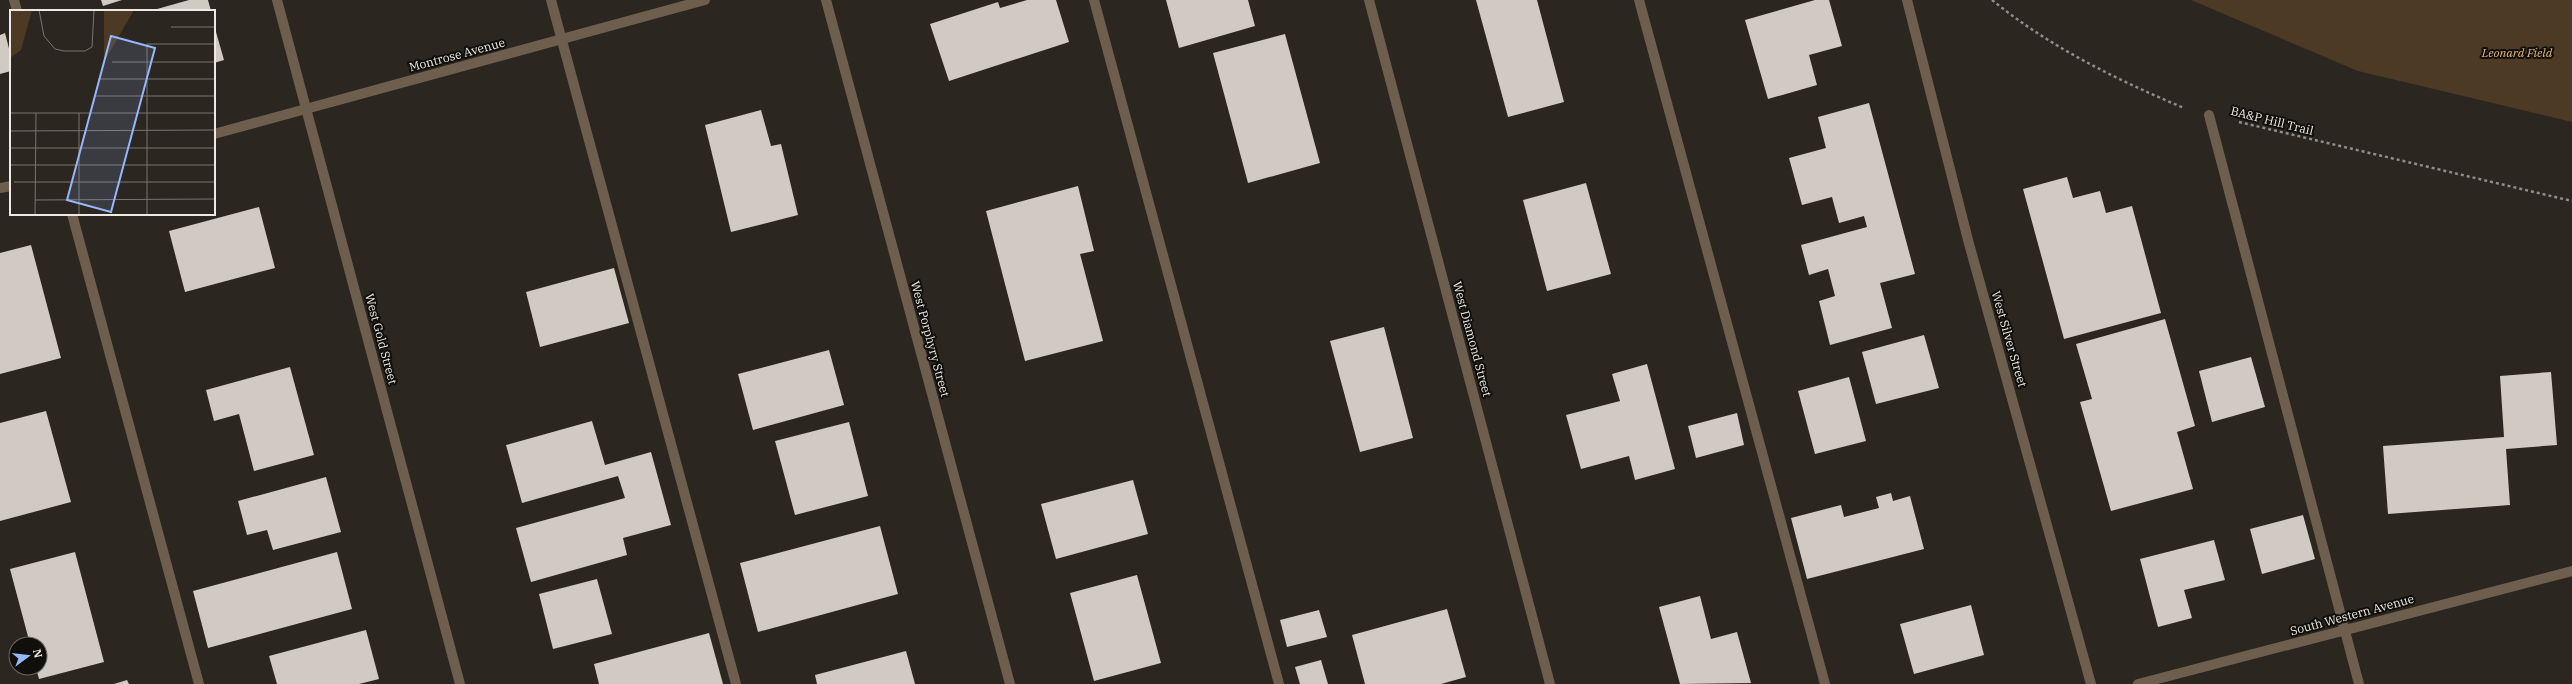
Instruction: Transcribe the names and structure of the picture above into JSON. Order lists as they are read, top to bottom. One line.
{"streets":{"street":["Montrose Avenue","West Gold Street","West Porphyry Street","West Diamond Street","West Silver Street","South Western Avenue"],"path":["BA&P Hill Trail"]},"crossings":[["Montrose Avenue","West Gold Street"]],"parks":["Leonard Field"],"north":"right"}
